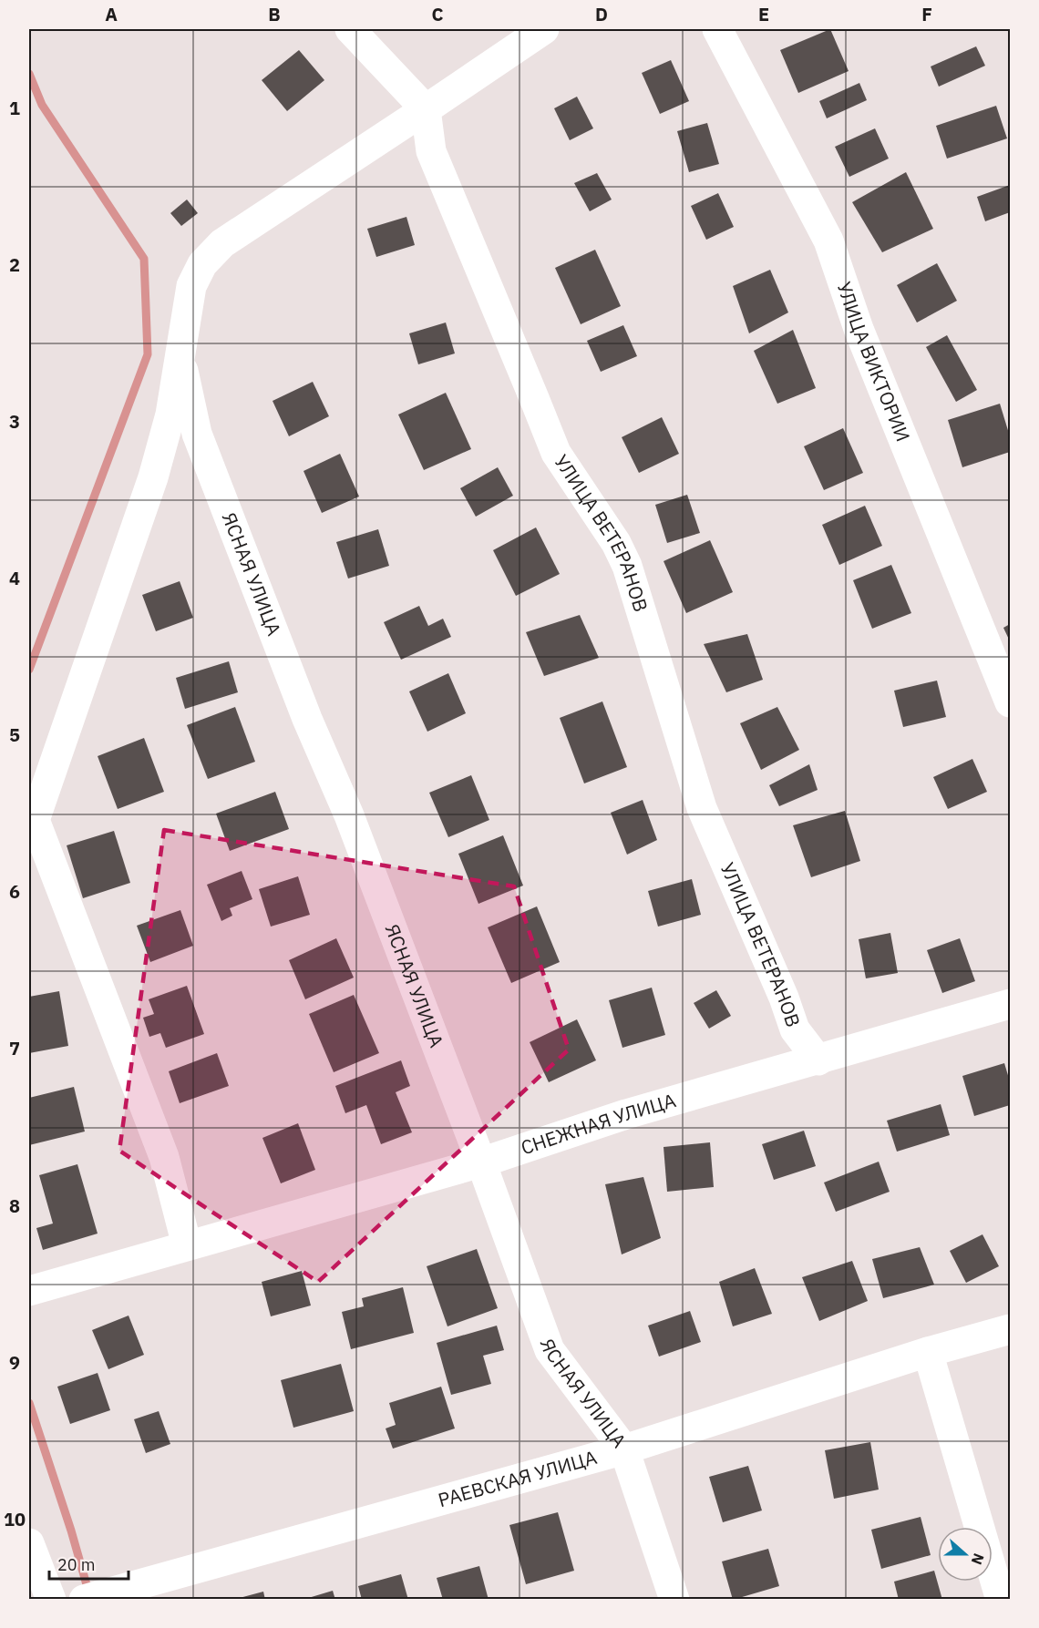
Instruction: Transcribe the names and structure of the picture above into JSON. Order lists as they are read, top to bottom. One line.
{"streets":{"street":["УЛИЦА ВИКТОРИИ","УЛИЦА ВЕТЕРАНОВ","ЯСНАЯ УЛИЦА","СНЕЖНАЯ УЛИЦА","РАЕВСКАЯ УЛИЦА"]},"crossings":[["УЛИЦА ВЕТЕРАНОВ","СНЕЖНАЯ УЛИЦА"],["ЯСНАЯ УЛИЦА","СНЕЖНАЯ УЛИЦА"],["ЯСНАЯ УЛИЦА","РАЕВСКАЯ УЛИЦА"]],"scale_bar":"20 m","north":"right","grid":{"columns":["A","B","C","D","E","F"],"rows":["1","2","3","4","5","6","7","8","9","10"]}}
